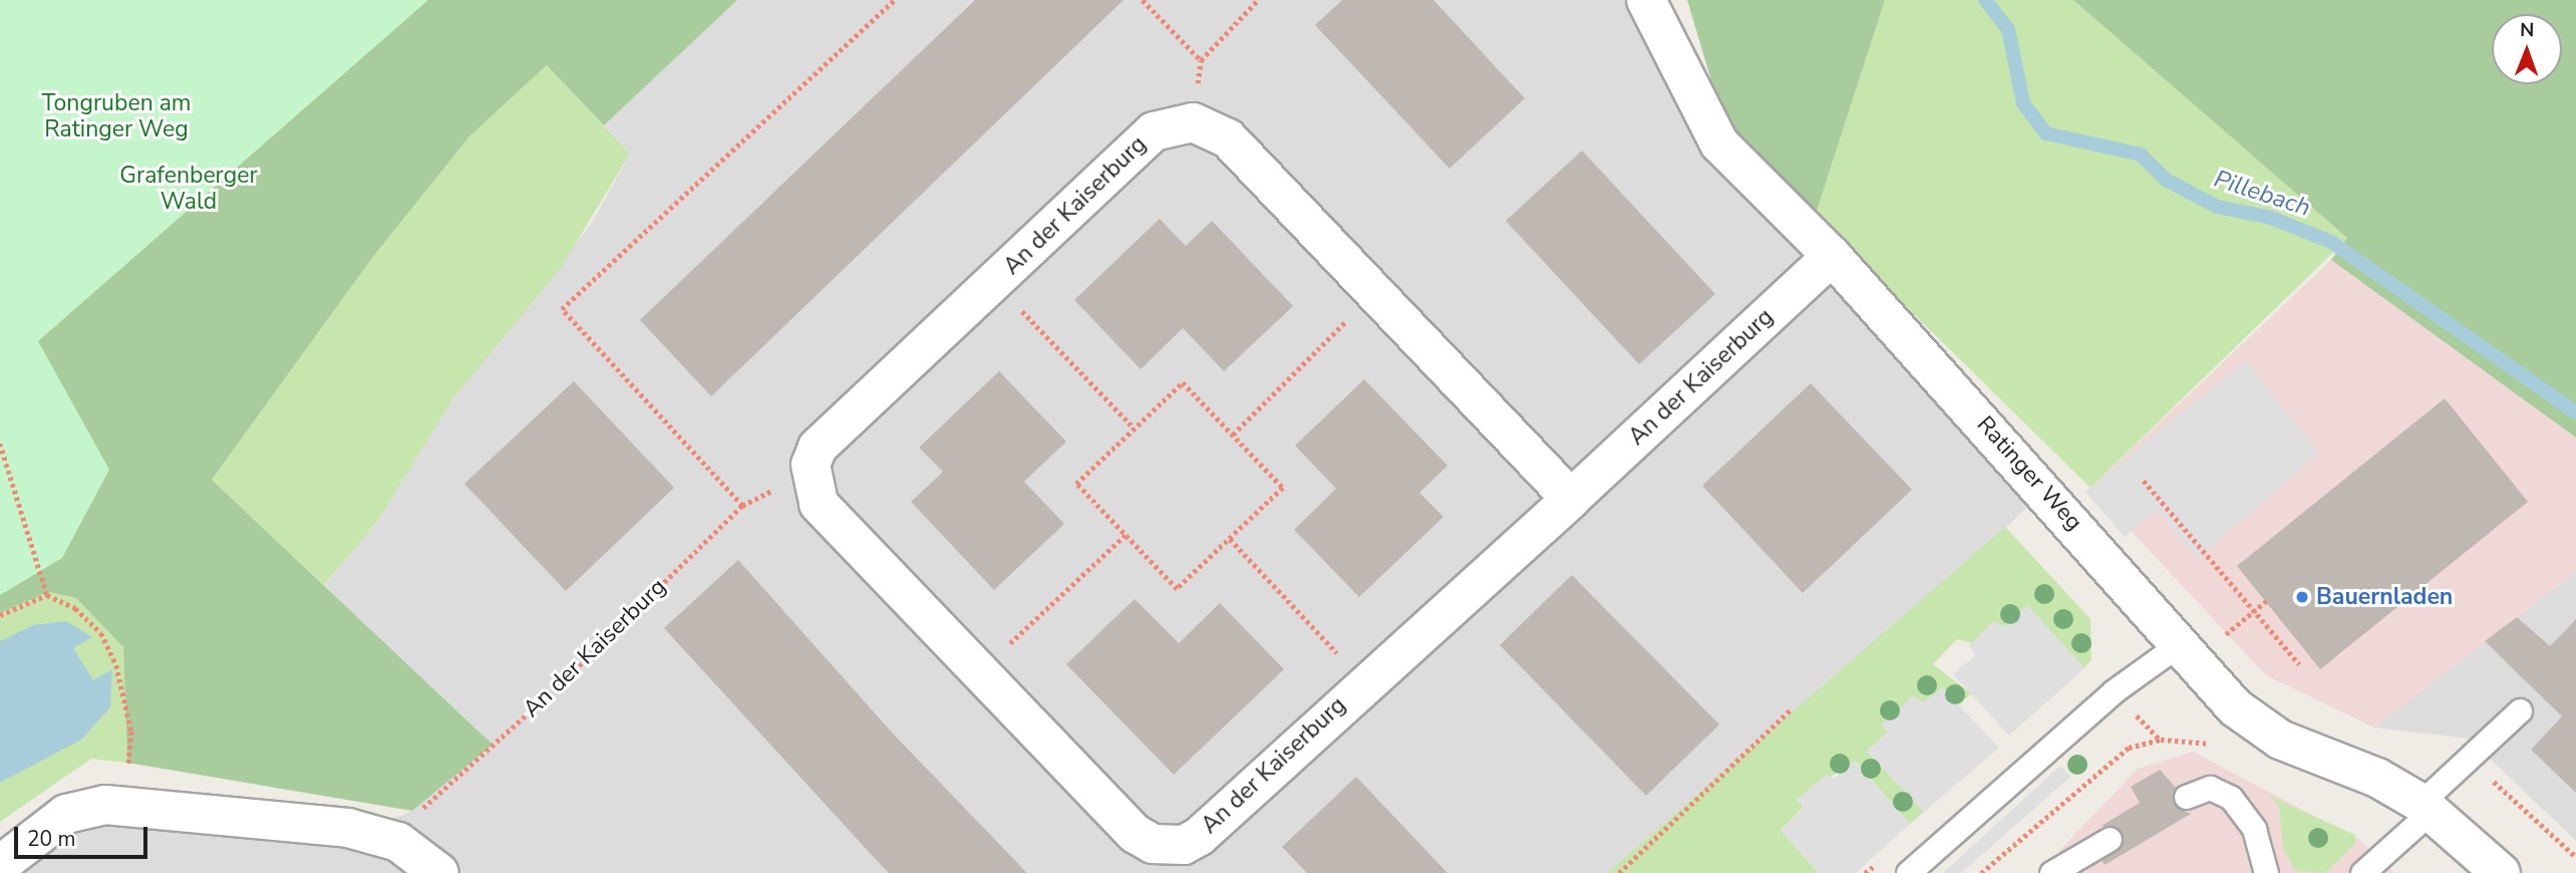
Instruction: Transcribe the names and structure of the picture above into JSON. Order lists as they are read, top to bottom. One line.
{"streets":{"street":["An der Kaiserburg","Ratinger Weg"]},"crossings":[["An der Kaiserburg","Ratinger Weg"]],"water":["Pillebach"],"parks":["Tongruben am Ratinger Weg","Grafenberger Wald"],"places":["Bauernladen"],"scale_bar":"20 m","north":"top"}
